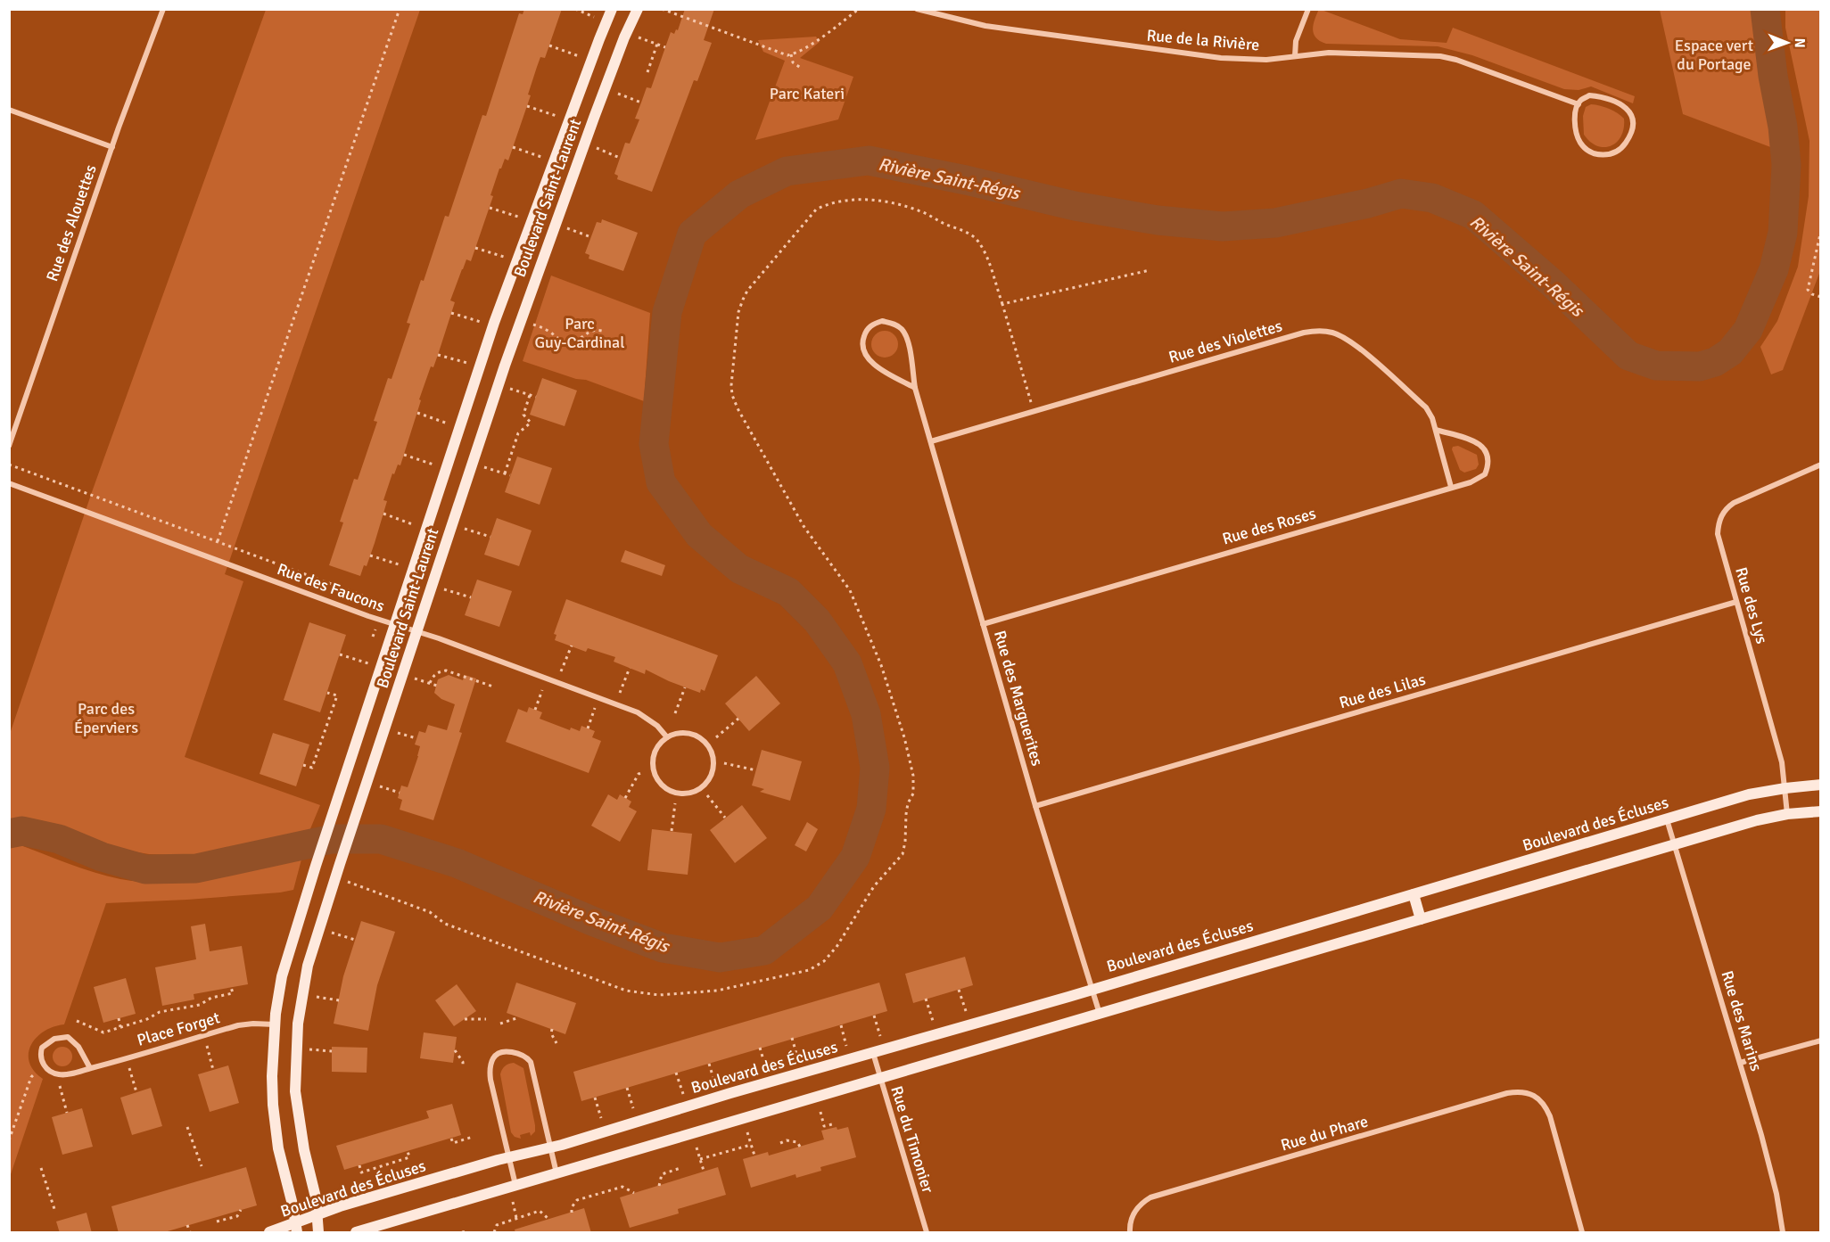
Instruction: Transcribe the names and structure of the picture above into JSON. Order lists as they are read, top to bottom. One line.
{"streets":{"street":["Rue de la Rivière","Boulevard Saint-Laurent","Rue des Alouettes","Rue des Violettes","Rue des Roses","Rue des Faucons","Rue des Lys","Rue des Lilas","Rue des Marguerites","Boulevard des Écluses","Rue des Marins","Place Forget","Rue du Phare","Rue du Timonier"]},"crossings":[["Boulevard Saint-Laurent","Rue des Faucons"],["Boulevard Saint-Laurent","Boulevard des Écluses"],["Boulevard Saint-Laurent","Place Forget"],["Rue des Violettes","Rue des Roses"],["Rue des Violettes","Rue des Marguerites"],["Rue des Roses","Rue des Marguerites"],["Rue des Lys","Rue des Lilas"],["Rue des Lys","Boulevard des Écluses"],["Rue des Lilas","Rue des Marguerites"],["Rue des Marguerites","Boulevard des Écluses"],["Boulevard des Écluses","Rue des Marins"],["Boulevard des Écluses","Rue du Timonier"]],"water":["Rivière Saint-Régis"],"parks":["Espace vert du Portage","Parc Kateri","Parc Guy-Cardinal","Parc des Éperviers"],"north":"right"}
